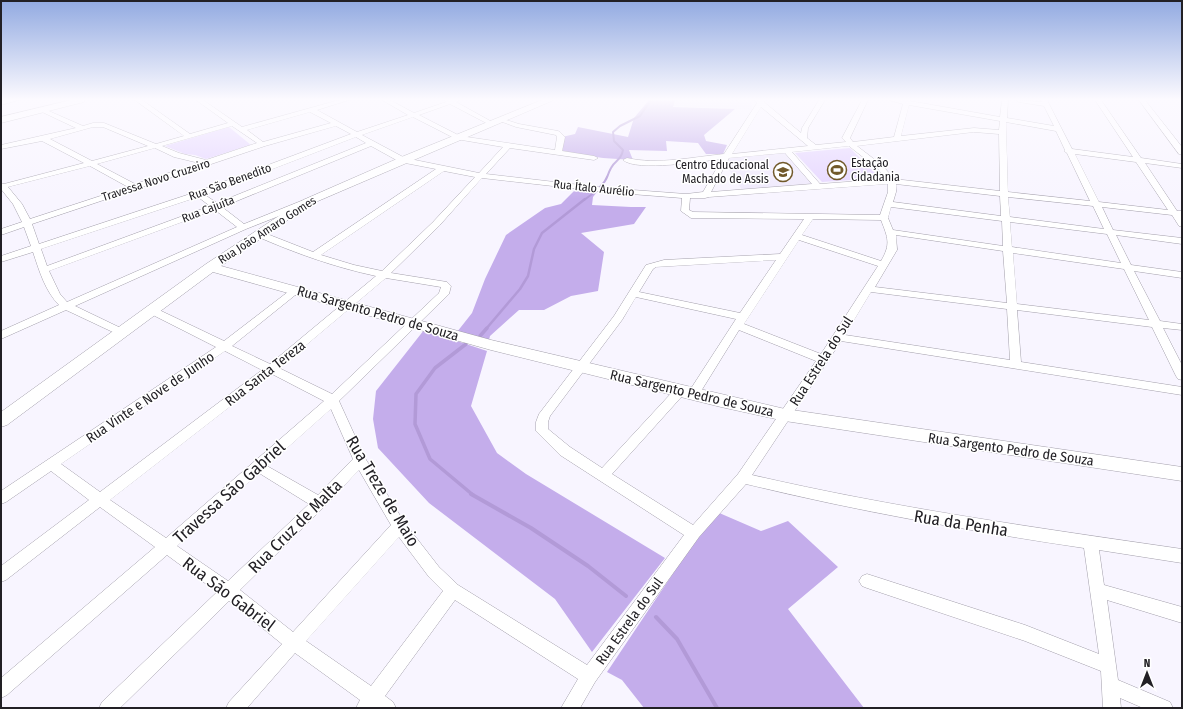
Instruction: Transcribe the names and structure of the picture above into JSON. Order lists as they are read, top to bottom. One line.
{"streets":{"street":["Travessa Novo Cruzeiro","Rua São Benedito","Rua Ítalo Aurélio","Rua Cajuíta","Rua João Amaro Gomes","Rua Sargento Pedro de Souza","Rua Estrela do Sul","Rua Santa Tereza","Rua Vinte e Nove de Junho","Rua Treze de Maio","Travessa São Gabriel","Rua da Penha","Rua Cruz de Malta","Rua São Gabriel"]},"crossings":[["Rua São Benedito","Rua Ítalo Aurélio"],["Rua Ítalo Aurélio","Rua Cajuíta"],["Rua Ítalo Aurélio","Rua João Amaro Gomes"],["Rua Ítalo Aurélio","Rua Santa Tereza"],["Rua João Amaro Gomes","Rua Sargento Pedro de Souza"],["Rua Sargento Pedro de Souza","Rua Estrela do Sul"],["Rua Sargento Pedro de Souza","Rua Santa Tereza"],["Rua Sargento Pedro de Souza","Rua Vinte e Nove de Junho"],["Rua Sargento Pedro de Souza","Travessa São Gabriel"],["Rua Estrela do Sul","Rua Treze de Maio"],["Rua Estrela do Sul","Rua da Penha"],["Rua Santa Tereza","Travessa São Gabriel"],["Rua Santa Tereza","Rua São Gabriel"],["Rua Vinte e Nove de Junho","Rua São Gabriel"],["Rua Treze de Maio","Travessa São Gabriel"],["Rua Treze de Maio","Rua Cruz de Malta"],["Travessa São Gabriel","Rua São Gabriel"],["Rua Cruz de Malta","Rua São Gabriel"]],"places":{"sports":["Estação Cidadania"],"school or university":["Centro Educacional Machado de Assis"]},"north":"top"}
